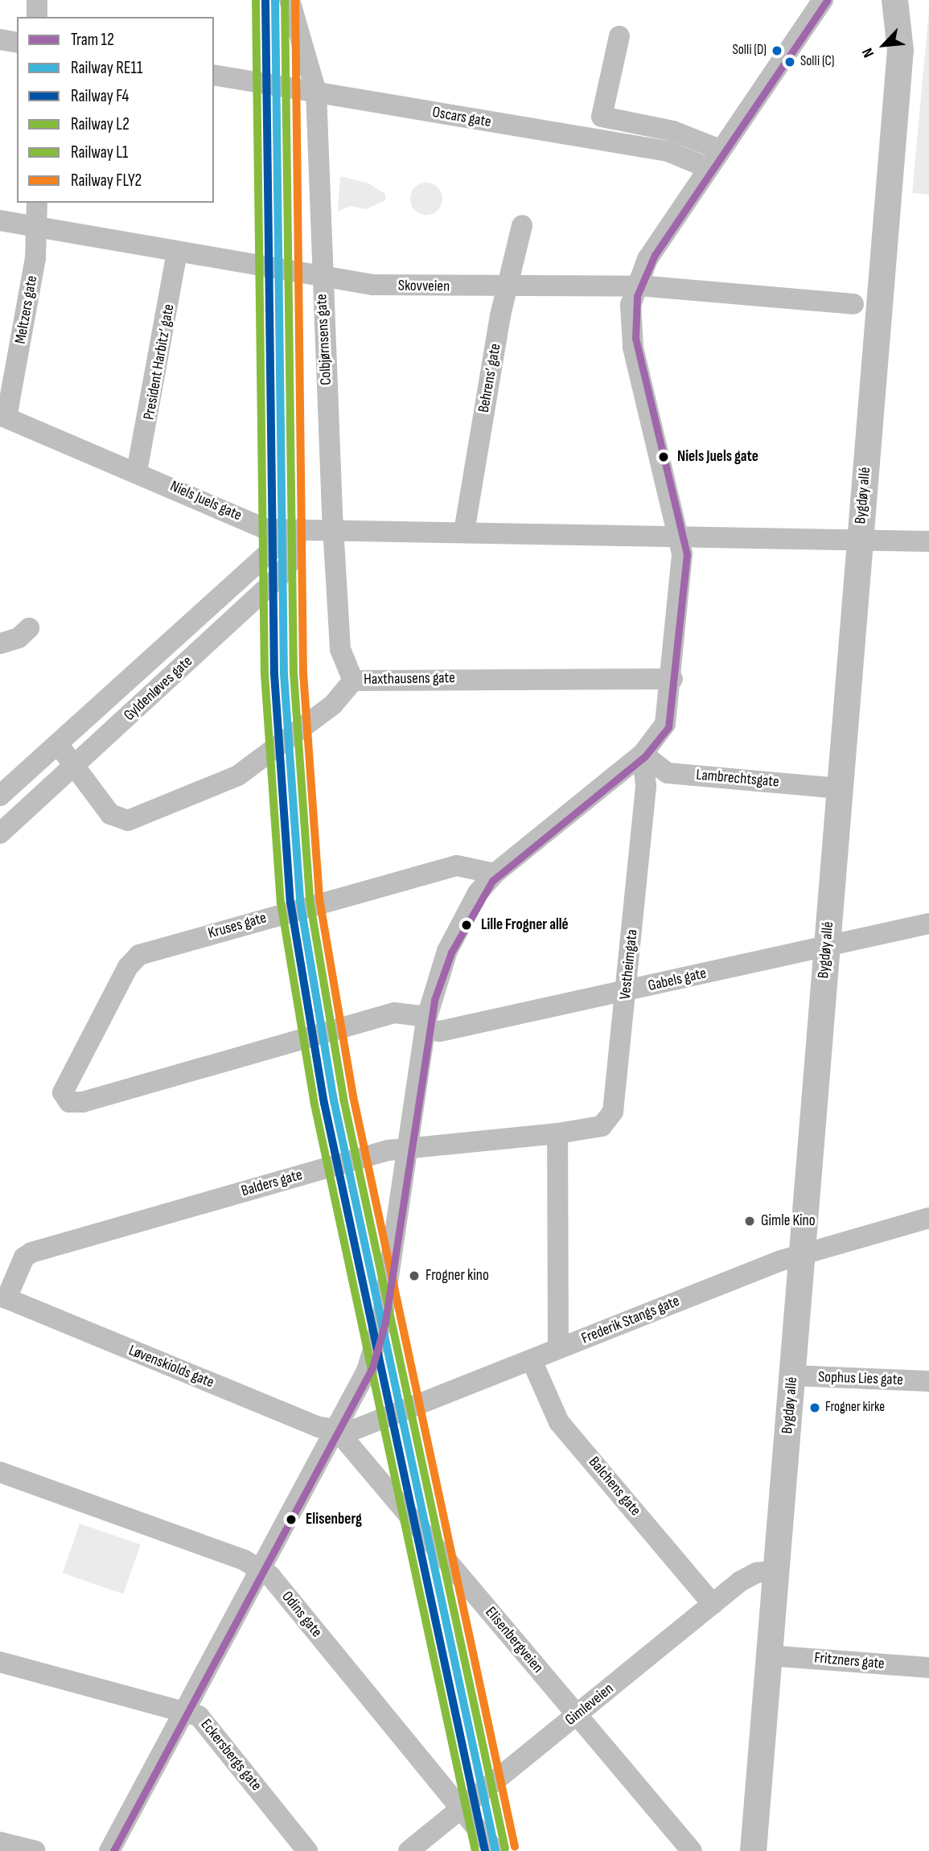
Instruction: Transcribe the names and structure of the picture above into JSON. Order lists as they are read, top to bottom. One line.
{"streets":{"main road":["Bygdøy allé"],"street":["Oscars gate","Skovveien","Meltzers gate","Colbjørnsens gate","President Harbitz’ gate","Behrens’ gate","Niels Juels gate","Haxthausens gate","Gyldenløves gate","Lambrechtsgate","Kruses gate","Vestheimgata","Gabels gate","Balders gate","Frederik Stangs gate","Løvenskiolds gate","Sophus Lies gate","Balchens gate","Odins gate","Elisenbergveien","Fritzners gate","Gimleveien","Eckersbergs gate"]},"crossings":[["Oscars gate","Colbjørnsens gate"],["Skovveien","Meltzers gate"],["Skovveien","Colbjørnsens gate"],["Skovveien","President Harbitz’ gate"],["Skovveien","Behrens’ gate"],["Meltzers gate","Niels Juels gate"],["Colbjørnsens gate","Niels Juels gate"],["Colbjørnsens gate","Haxthausens gate"],["President Harbitz’ gate","Niels Juels gate"],["Behrens’ gate","Niels Juels gate"],["Bygdøy allé","Niels Juels gate"],["Bygdøy allé","Lambrechtsgate"],["Bygdøy allé","Gabels gate"],["Bygdøy allé","Frederik Stangs gate"],["Bygdøy allé","Sophus Lies gate"],["Bygdøy allé","Fritzners gate"],["Bygdøy allé","Gimleveien"],["Niels Juels gate","Gyldenløves gate"],["Haxthausens gate","Gyldenløves gate"],["Lambrechtsgate","Vestheimgata"],["Kruses gate","Gabels gate"],["Vestheimgata","Gabels gate"],["Vestheimgata","Balders gate"],["Balders gate","Løvenskiolds gate"],["Frederik Stangs gate","Løvenskiolds gate"],["Frederik Stangs gate","Balchens gate"],["Frederik Stangs gate","Elisenbergveien"],["Løvenskiolds gate","Elisenbergveien"],["Balchens gate","Gimleveien"],["Odins gate","Gimleveien"],["Elisenbergveien","Gimleveien"]],"places":["Solli (D)","Solli (C)","Niels Juels gate","Lille Frogner allé","Gimle Kino","Frogner kino","Frogner kirke","Elisenberg"],"lines":["tram line 12","rail line RE11","rail line F4","rail line L2","rail line L1","rail line FLY2"],"legend":["Tram 12","Railway RE11","Railway F4","Railway L2","Railway L1","Railway FLY2"],"north":"bottom left"}
